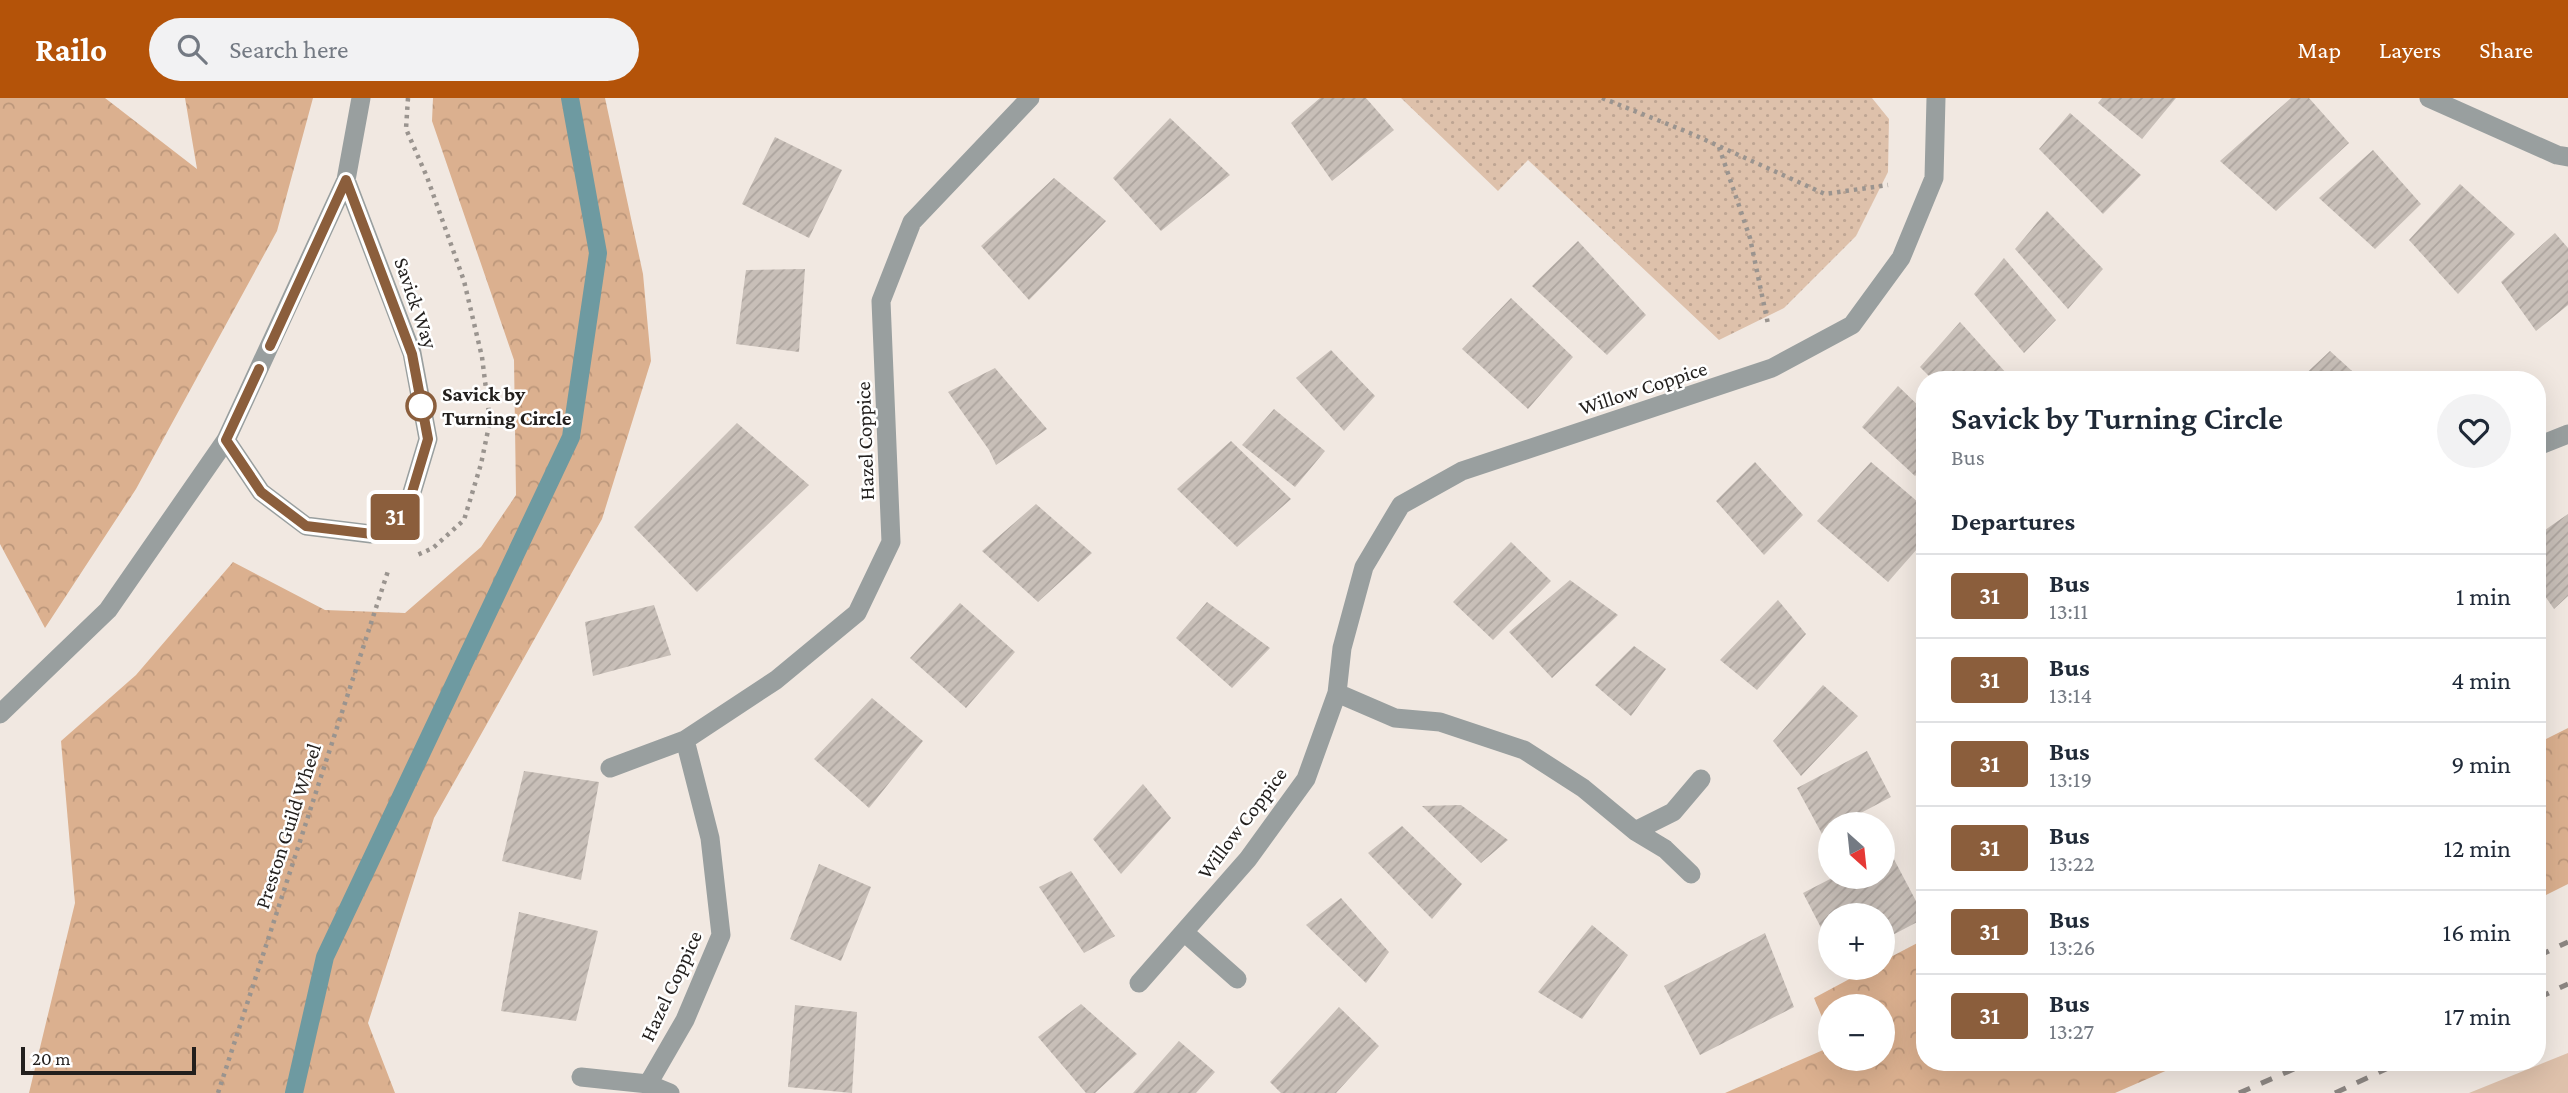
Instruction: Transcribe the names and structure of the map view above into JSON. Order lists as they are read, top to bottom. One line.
{"streets":{"street":["Savick Way","Willow Coppice","Hazel Coppice"],"path":["Preston Guild Wheel"]},"places":["Savick by Turning Circle"],"lines":["bus line 31"],"scale_bar":"20 m","north":"bottom right","page":{"header":"Railo","search":"Search here","nav":["Map","Layers","Share"],"on_map":"31","heading":[["Savick by Turning Circle","Bus"],"Departures"],"list":[{"mark":"31","name":"Bus","note":"13:11","value":"1 min"},{"mark":"31","name":"Bus","note":"13:14","value":"4 min"},{"mark":"31","name":"Bus","note":"13:19","value":"9 min"},{"mark":"31","name":"Bus","note":"13:22","value":"12 min"},{"mark":"31","name":"Bus","note":"13:26","value":"16 min"},{"mark":"31","name":"Bus","note":"13:27","value":"17 min"}],"map_buttons":["+","−"],"scale":"20 m"}}
